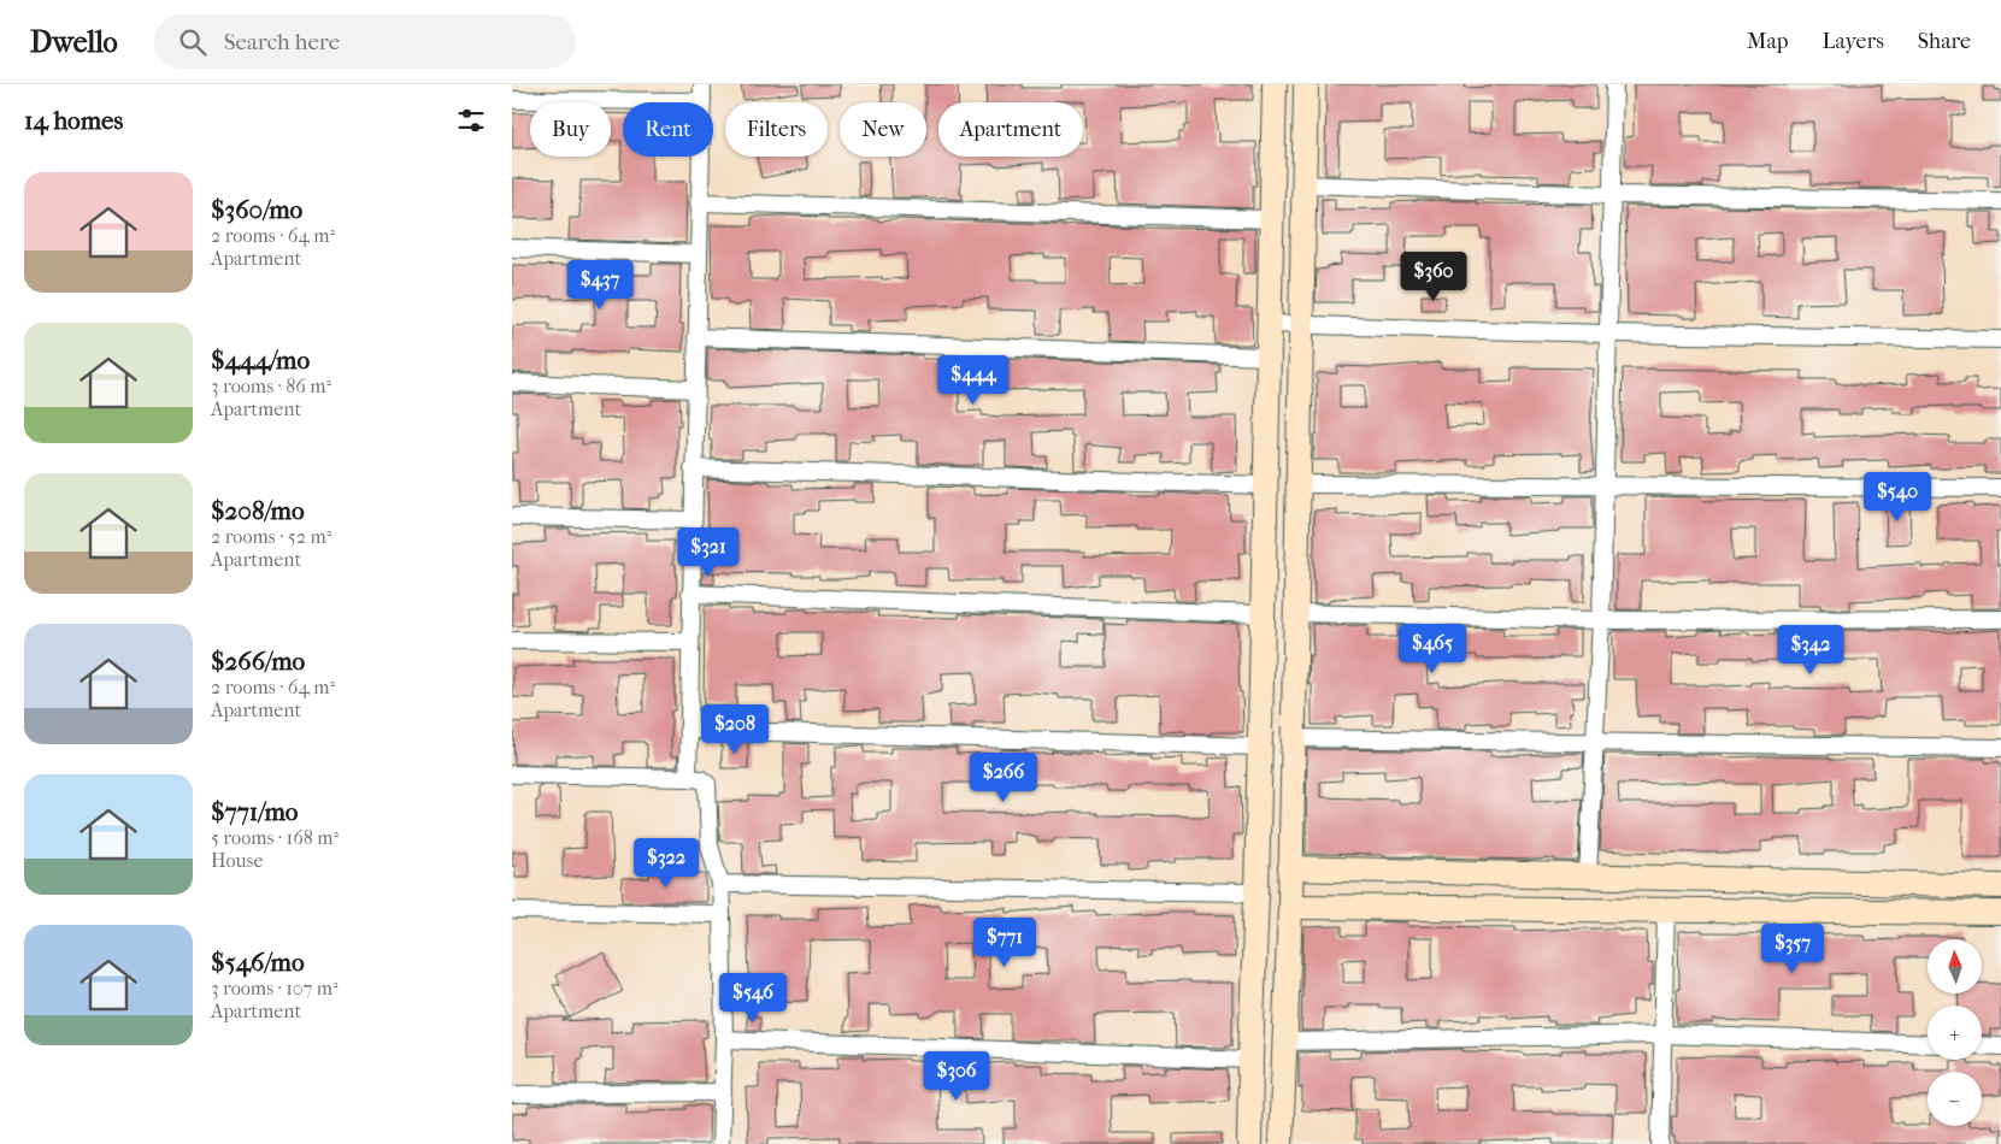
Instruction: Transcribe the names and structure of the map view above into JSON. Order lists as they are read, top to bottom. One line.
{"north":"top","page":{"header":"Dwello","search":"Search here","nav":["Map","Layers","Share"],"heading":"14 homes","chip":["Buy","Rent","Filters","New","Apartment"],"list":[{"name":"$360/mo","note":"2 rooms · 64 m² · Apartment"},{"name":"$444/mo","note":"3 rooms · 86 m² · Apartment"},{"name":"$208/mo","note":"2 rooms · 52 m² · Apartment"},{"name":"$266/mo","note":"2 rooms · 64 m² · Apartment"},{"name":"$771/mo","note":"5 rooms · 168 m² · House"},{"name":"$546/mo","note":"3 rooms · 107 m² · Apartment"}],"price":["$360","$437","$444","$540","$321","$465","$342","$208","$266","$322","$771","$357","$546","$306"],"map_buttons":["+","−"]}}
